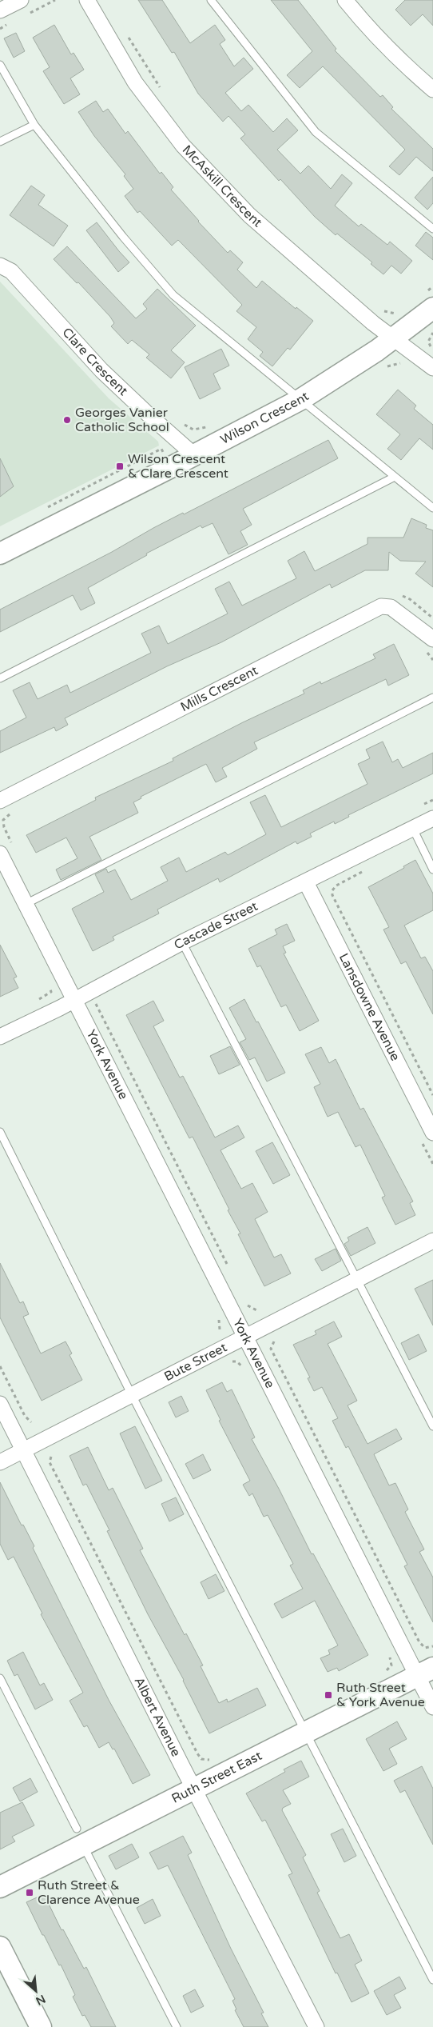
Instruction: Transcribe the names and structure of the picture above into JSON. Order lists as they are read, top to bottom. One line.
{"streets":{"street":["McAskill Crescent","Clare Crescent","Wilson Crescent","Mills Crescent","Cascade Street","Lansdowne Avenue","York Avenue","Bute Street","Albert Avenue","Ruth Street East"]},"crossings":[["McAskill Crescent","Wilson Crescent"],["Clare Crescent","Wilson Crescent"],["Cascade Street","Lansdowne Avenue"],["Cascade Street","York Avenue"],["York Avenue","Bute Street"],["York Avenue","Ruth Street East"],["Bute Street","Albert Avenue"],["Albert Avenue","Ruth Street East"]],"places":{"other":["Georges Vanier Catholic School"],"transit":["Wilson Crescent & Clare Crescent","Ruth Street & York Avenue","Ruth Street & Clarence Avenue"]},"north":"bottom right"}
